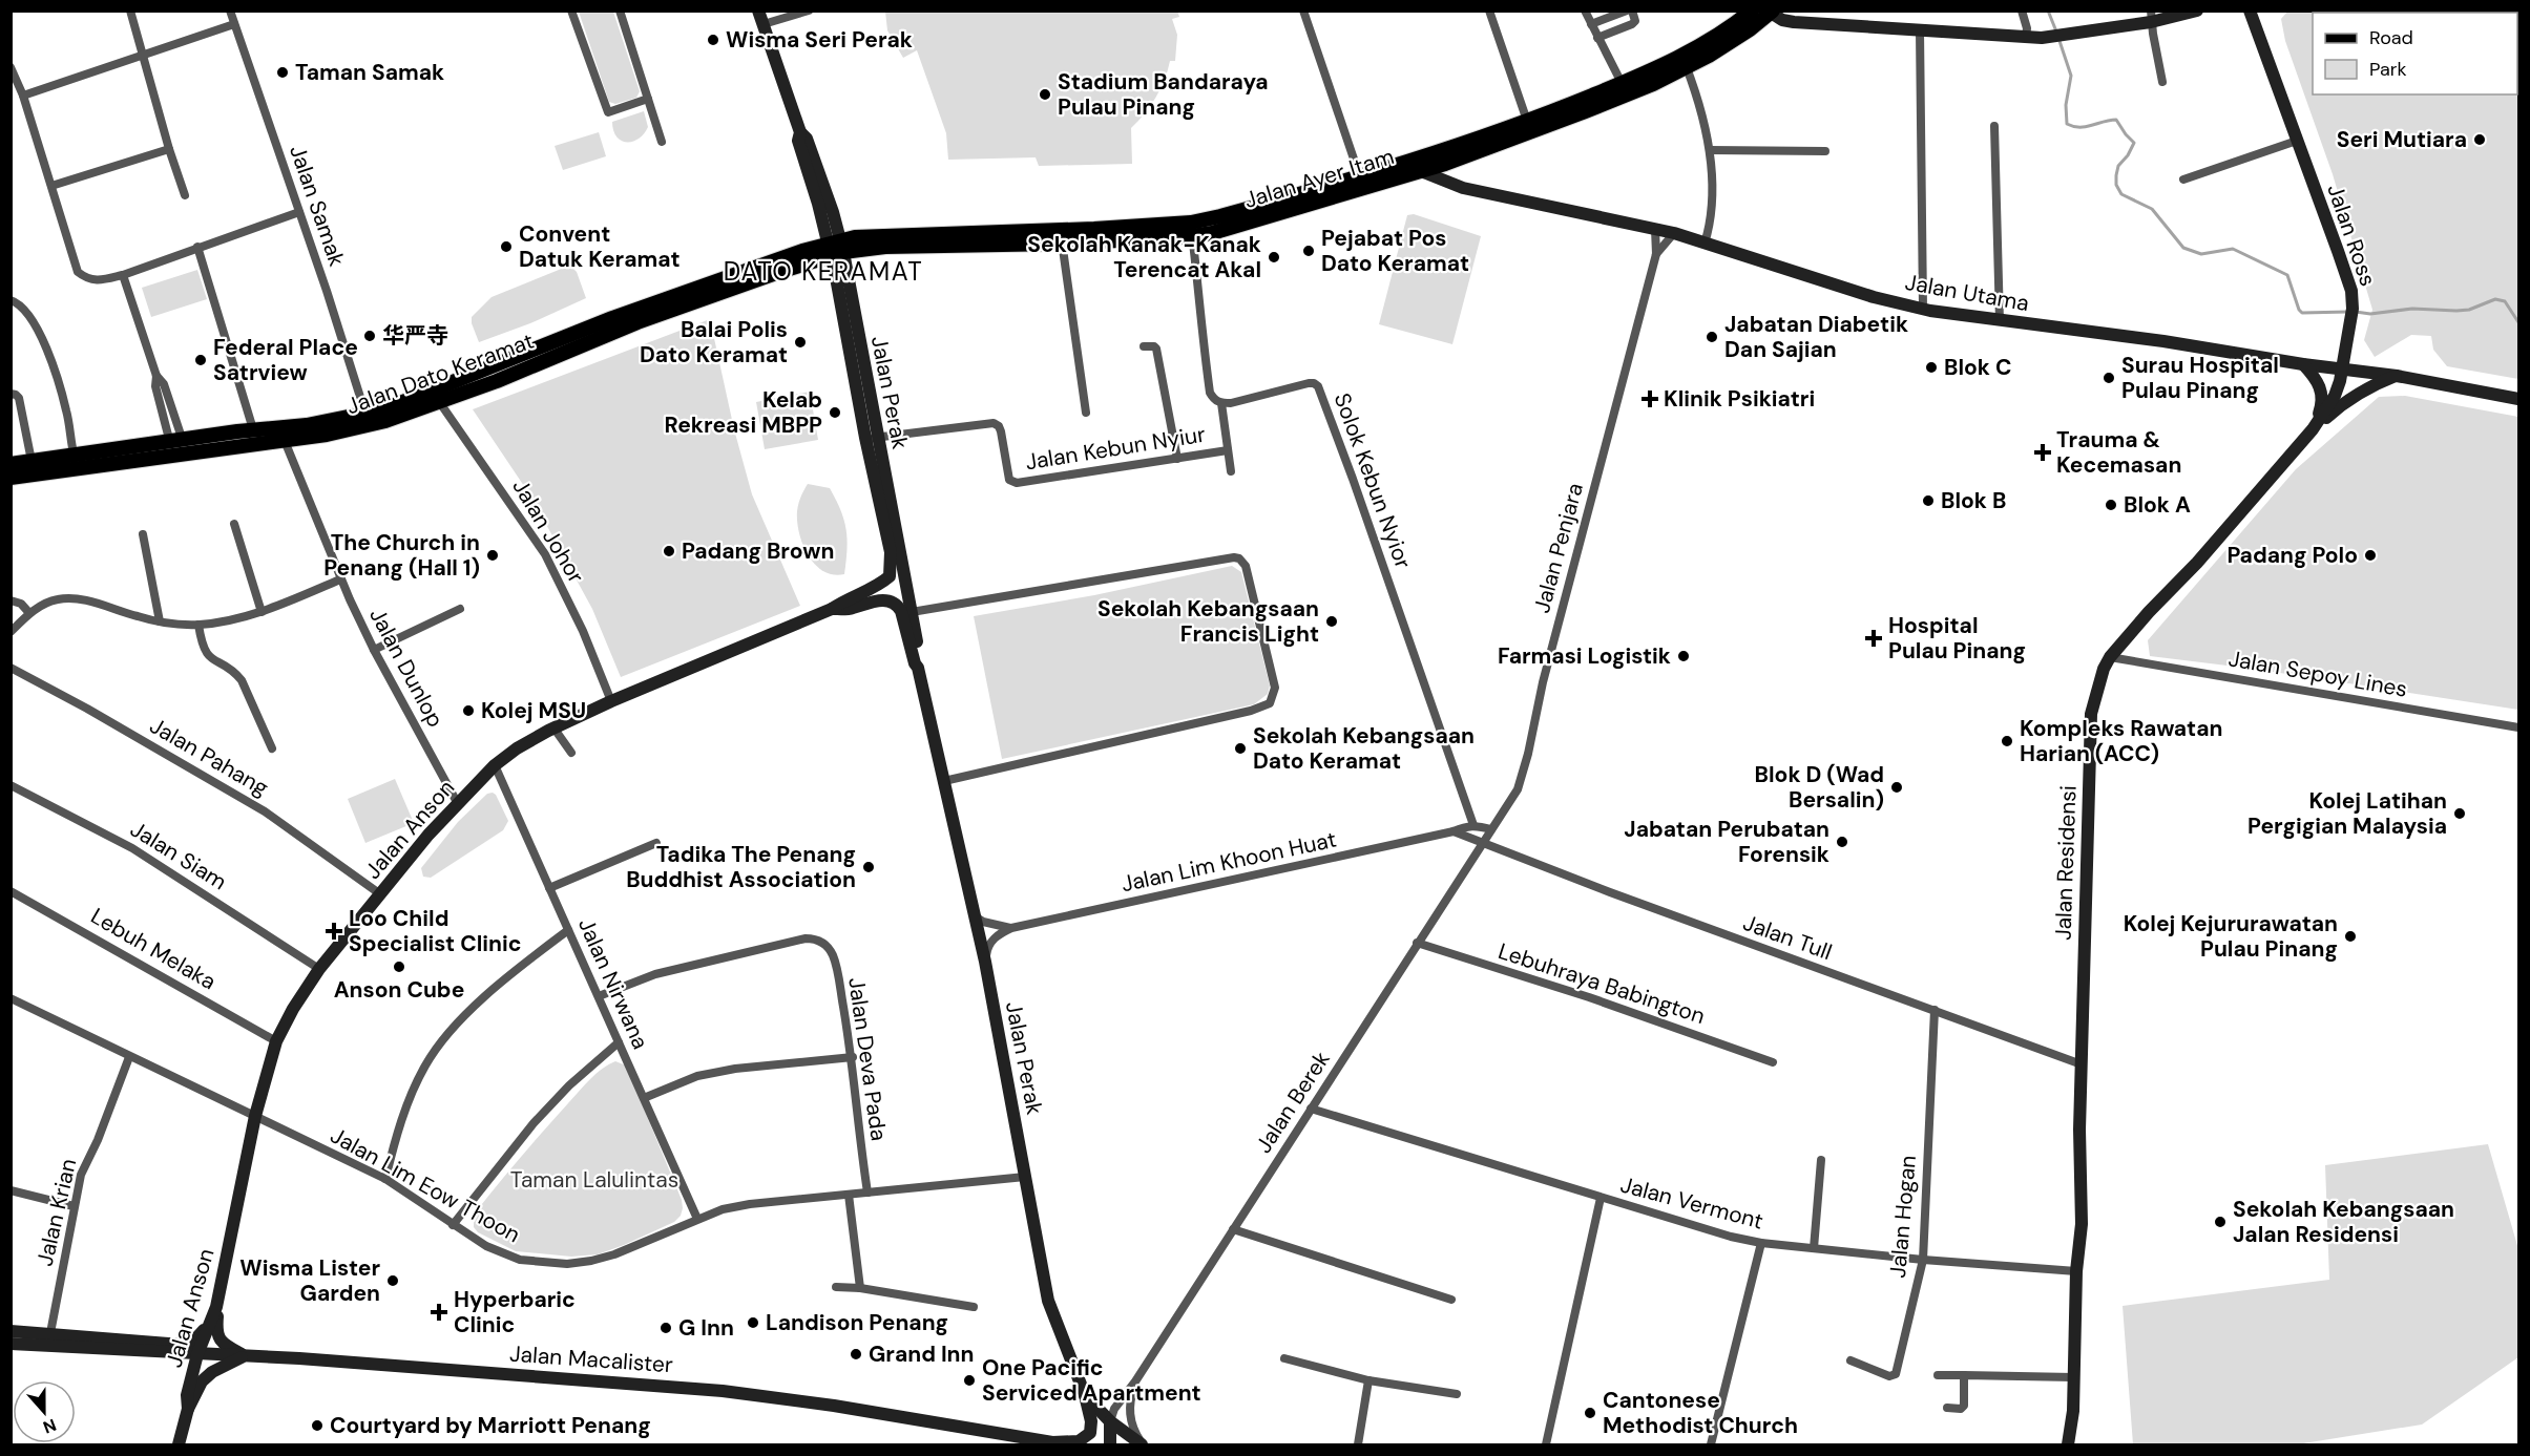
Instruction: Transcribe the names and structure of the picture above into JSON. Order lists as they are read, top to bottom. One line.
{"streets":{"main road":["Jalan Ayer Itam","Jalan Ross","Jalan Utama","Jalan Dato Keramat","Jalan Perak","Jalan Anson","Jalan Residensi","Jalan Macalister"],"street":["Jalan Samak","Jalan Kebun Nyiur","Solok Kebun Nyior","Jalan Johor","Jalan Penjara","Jalan Dunlop","Jalan Sepoy Lines","Jalan Pahang","Jalan Siam","Jalan Lim Khoon Huat","Jalan Tull","Lebuh Melaka","Jalan Nirwana","Lebuhraya Babington","Jalan Deva Pada","Jalan Berek","Jalan Lim Eow Thoon","Jalan Vermont","Jalan Krian","Jalan Hogan"]},"crossings":[["Jalan Ayer Itam","Jalan Utama"],["Jalan Ayer Itam","Jalan Dato Keramat"],["Jalan Ayer Itam","Jalan Perak"],["Jalan Samak","Jalan Dato Keramat"],["Jalan Ross","Jalan Utama"],["Jalan Ross","Jalan Residensi"],["Jalan Utama","Jalan Penjara"],["Jalan Utama","Jalan Residensi"],["Jalan Dato Keramat","Jalan Perak"],["Jalan Dato Keramat","Jalan Johor"],["Jalan Dato Keramat","Jalan Dunlop"],["Jalan Perak","Jalan Kebun Nyiur"],["Jalan Perak","Jalan Anson"],["Jalan Perak","Jalan Lim Khoon Huat"],["Jalan Perak","Jalan Berek"],["Jalan Perak","Jalan Lim Eow Thoon"],["Jalan Perak","Jalan Macalister"],["Solok Kebun Nyior","Jalan Lim Khoon Huat"],["Jalan Johor","Jalan Anson"],["Jalan Penjara","Jalan Tull"],["Jalan Penjara","Jalan Berek"],["Jalan Dunlop","Jalan Anson"],["Jalan Sepoy Lines","Jalan Residensi"],["Jalan Pahang","Jalan Anson"],["Jalan Anson","Jalan Siam"],["Jalan Anson","Lebuh Melaka"],["Jalan Anson","Jalan Nirwana"],["Jalan Anson","Jalan Lim Eow Thoon"],["Jalan Anson","Jalan Macalister"],["Jalan Residensi","Jalan Tull"],["Jalan Residensi","Jalan Vermont"],["Jalan Tull","Jalan Berek"],["Jalan Tull","Jalan Hogan"],["Jalan Nirwana","Jalan Deva Pada"],["Jalan Nirwana","Jalan Lim Eow Thoon"],["Lebuhraya Babington","Jalan Berek"],["Jalan Deva Pada","Jalan Lim Eow Thoon"],["Jalan Berek","Jalan Vermont"],["Jalan Lim Eow Thoon","Jalan Krian"],["Jalan Vermont","Jalan Hogan"],["Jalan Krian","Jalan Macalister"]],"districts":["DATO KERAMAT"],"parks":["Taman Lalulintas"],"places":{"other":["Wisma Seri Perak","Taman Samak","Stadium Bandaraya Pulau Pinang","Seri Mutiara","Convent Datuk Keramat","Pejabat Pos Dato Keramat","Sekolah Kanak-Kanak Terencat Akal","华严寺","Jabatan Diabetik Dan Sajian","Balai Polis Dato Keramat","Federal Place Satrview","Blok C","Surau Hospital Pulau Pinang","Kelab Rekreasi MBPP","Blok B","Blok A","Padang Brown","The Church in Penang (Hall 1)","Padang Polo","Sekolah Kebangsaan Francis Light","Farmasi Logistik","Kolej MSU","Kompleks Rawatan Harian (ACC)","Sekolah Kebangsaan Dato Keramat","Blok D (Wad Bersalin)","Kolej Latihan Pergigian Malaysia","Jabatan Perubatan Forensik","Tadika The Penang Buddhist Association","Kolej Kejururawatan Pulau Pinang","Anson Cube","Sekolah Kebangsaan Jalan Residensi","Wisma Lister Garden","Landison Penang","G Inn","Grand Inn","One Pacific Serviced Apartment","Cantonese Methodist Church","Courtyard by Marriott Penang"],"health":["Klinik Psikiatri","Trauma & Kecemasan","Hospital Pulau Pinang","Loo Child Specialist Clinic","Hyperbaric Clinic"]},"legend":["Road","Park"],"north":"bottom"}
